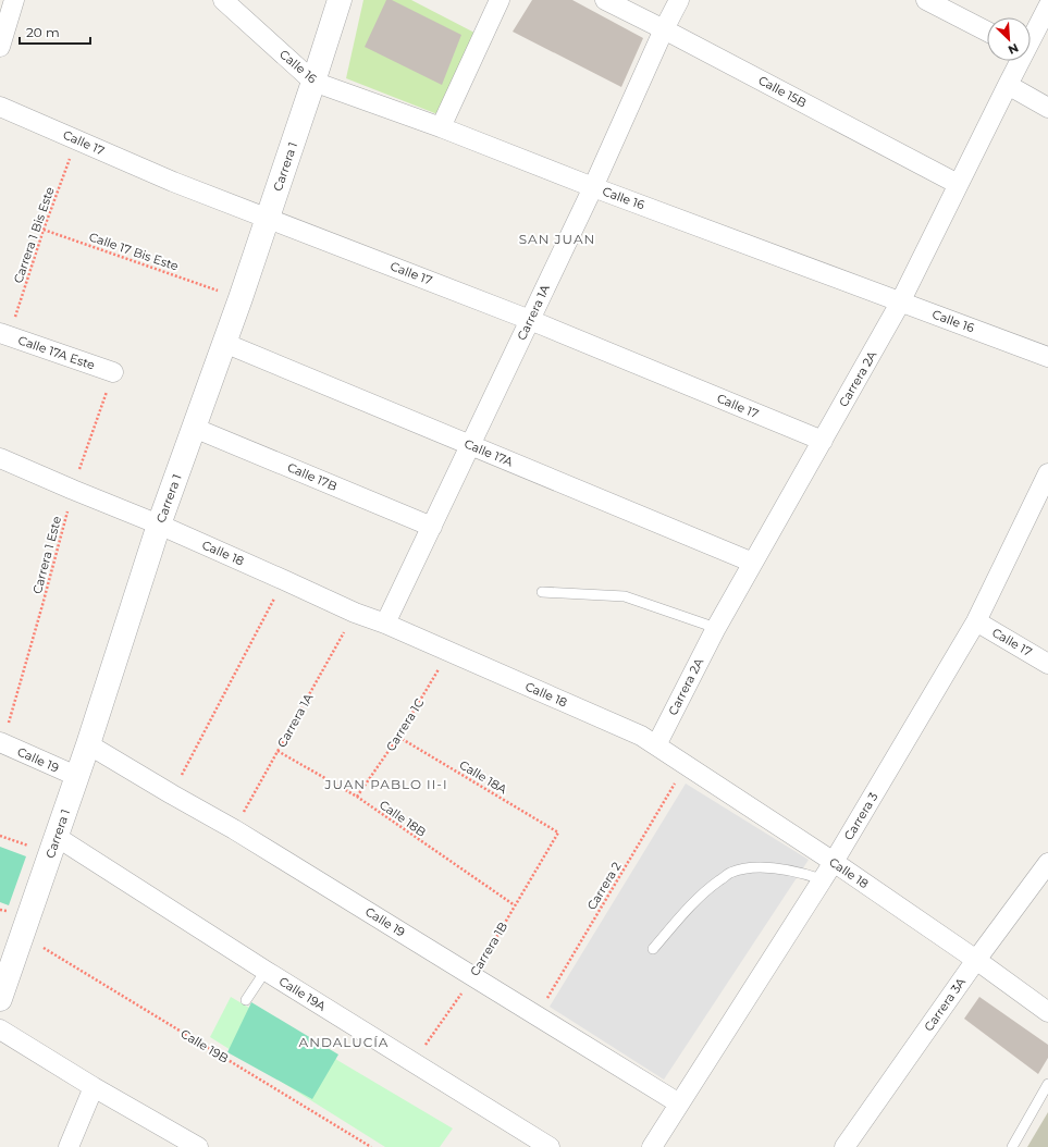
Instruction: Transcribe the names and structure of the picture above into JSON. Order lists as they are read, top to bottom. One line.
{"streets":{"street":["Calle 16","Calle 15B","Calle 17","Carrera 1","Carrera 1A","Calle 17A Este","Carrera 2A","Calle 17A","Calle 17B","Calle 18","Calle 19","Carrera 3","Calle 19A","Carrera 3A"],"path":["Carrera 1 Bis Este","Calle 17 Bis Este","Carrera 1 Este","Carrera 1C","Calle 18A","Calle 18B","Carrera 2","Carrera 1B","Calle 19B"]},"crossings":[["Calle 16","Carrera 1"],["Calle 16","Carrera 1A"],["Calle 16","Carrera 2A"],["Calle 15B","Carrera 1A"],["Calle 15B","Carrera 2A"],["Calle 17","Carrera 1"],["Calle 17","Carrera 1 Bis Este"],["Calle 17","Carrera 1A"],["Calle 17","Carrera 2A"],["Calle 17","Carrera 3"],["Carrera 1","Calle 17A"],["Carrera 1","Calle 17B"],["Carrera 1","Calle 18"],["Carrera 1","Calle 19"],["Carrera 1","Calle 19A"],["Carrera 1 Bis Este","Calle 17 Bis Este"],["Carrera 1 Bis Este","Calle 17A Este"],["Carrera 1A","Calle 17A"],["Carrera 1A","Calle 17B"],["Carrera 1A","Calle 18"],["Carrera 1A","Calle 19"],["Carrera 1A","Calle 18B"],["Calle 17A Este","Carrera 1 Este"],["Carrera 2A","Calle 17A"],["Carrera 2A","Calle 18"],["Calle 18","Carrera 1 Este"],["Calle 18","Carrera 1C"],["Calle 18","Carrera 3"],["Calle 18","Carrera 2"],["Calle 18","Carrera 3A"],["Carrera 1 Este","Calle 19"],["Carrera 1C","Calle 18A"],["Carrera 1C","Calle 18B"],["Calle 19","Carrera 3"],["Calle 19","Carrera 2"],["Calle 19","Carrera 1B"],["Calle 18A","Carrera 1B"],["Calle 18B","Carrera 1B"],["Carrera 1B","Calle 19A"]],"districts":["SAN JUAN","JUAN PABLO II-I","ANDALUCÍA"],"scale_bar":"20 m","north":"bottom right"}
